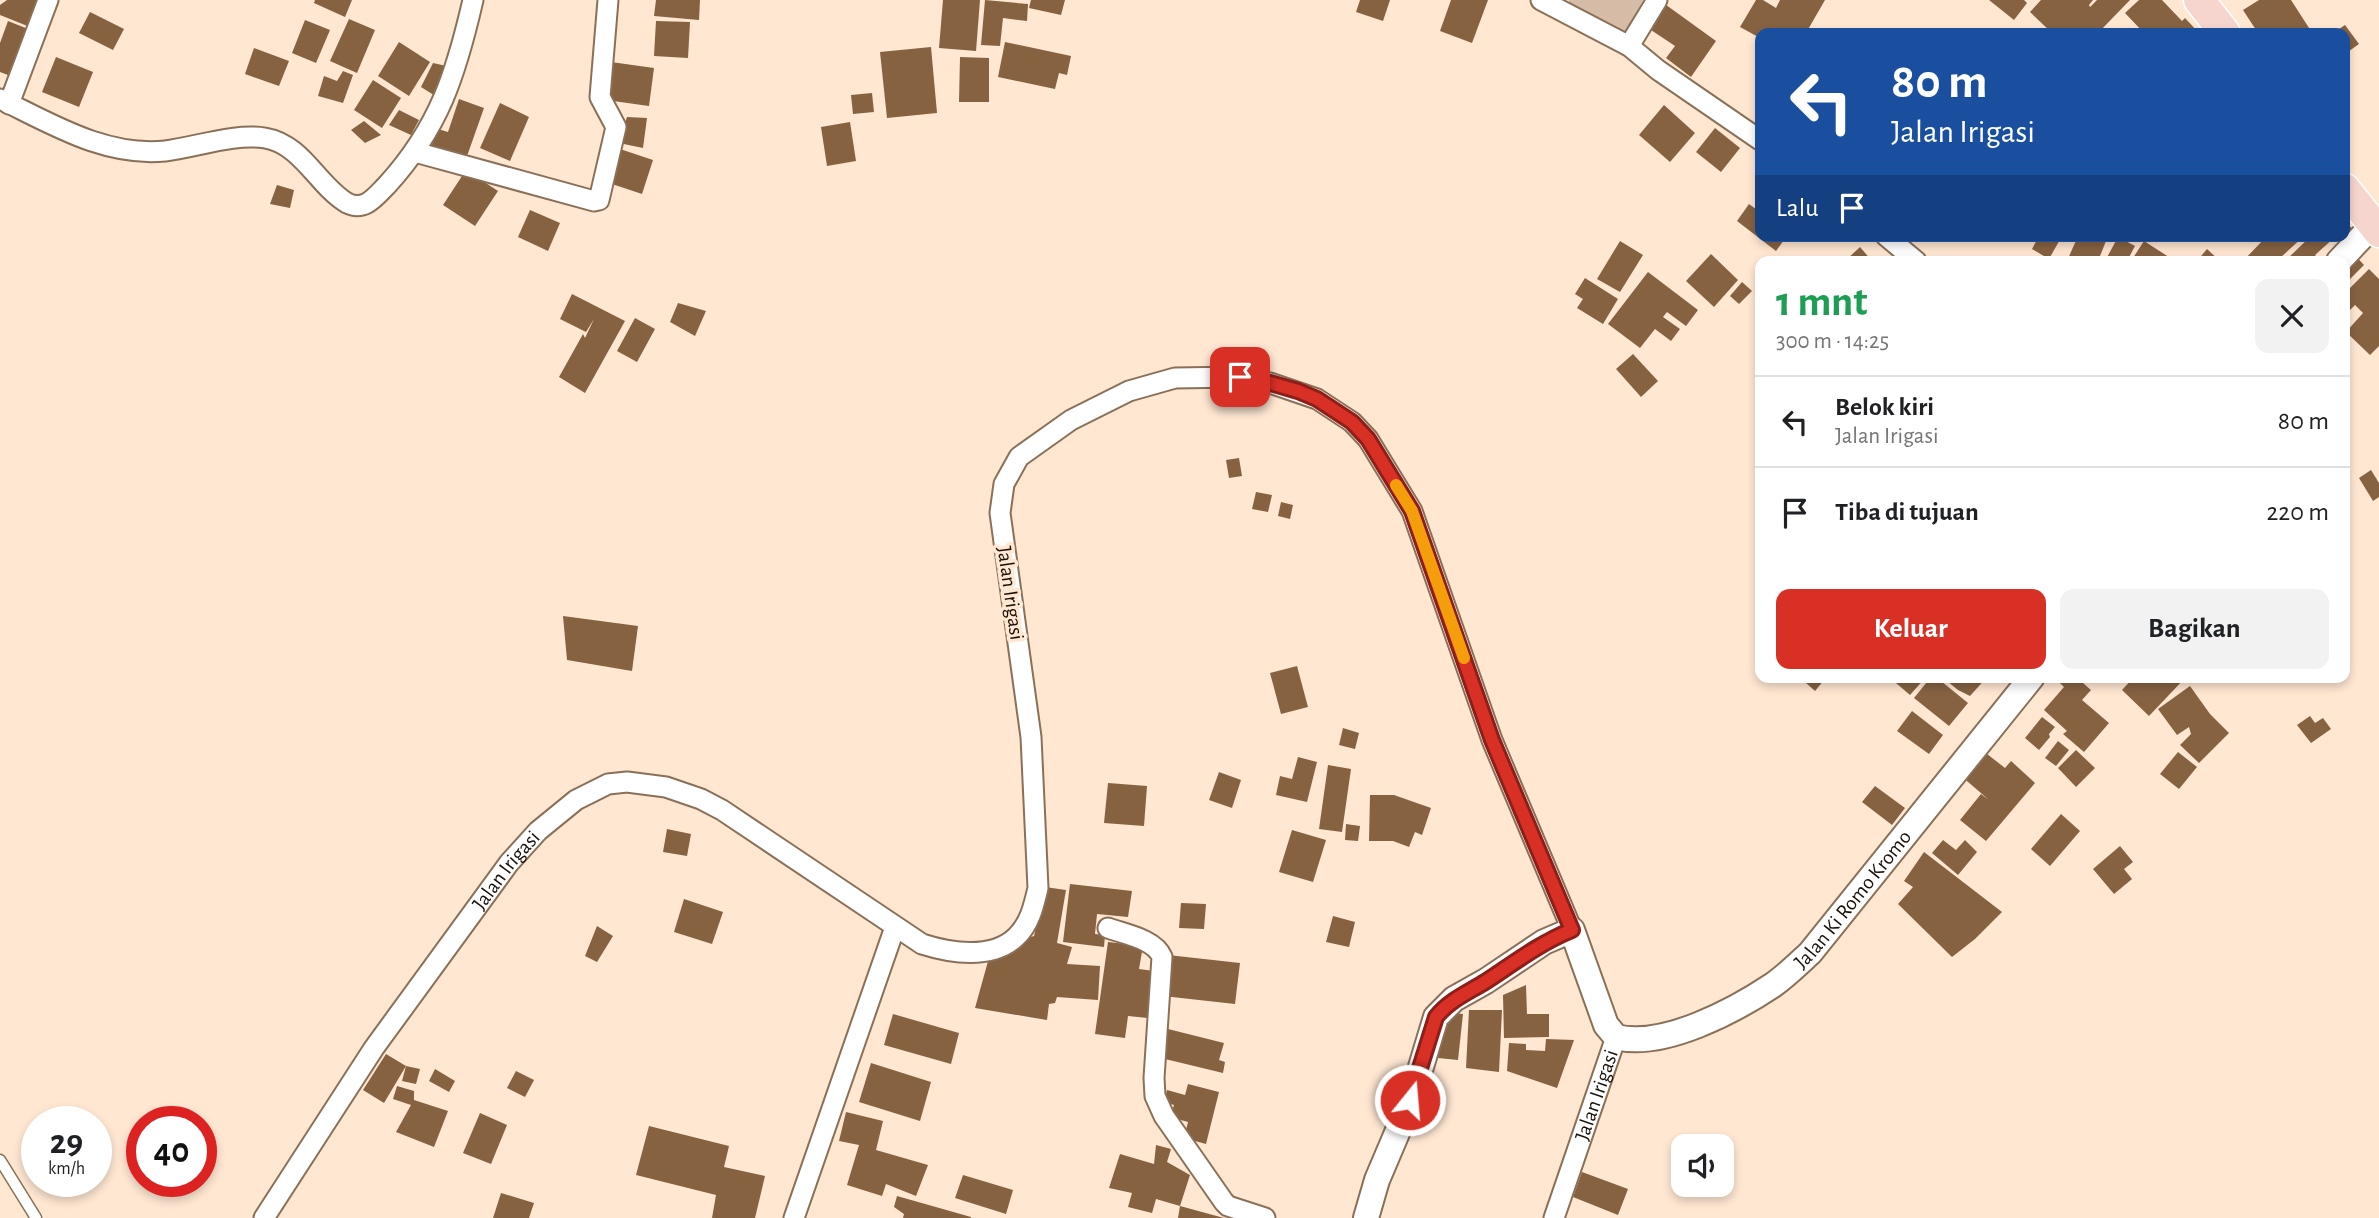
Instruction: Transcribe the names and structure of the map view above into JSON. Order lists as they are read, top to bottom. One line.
{"streets":{"street":["Jalan Irigasi","Jalan Ki Romo Kromo"]},"crossings":[["Jalan Irigasi","Jalan Ki Romo Kromo"]],"page":{"turn":["80 m","Jalan Irigasi"],"then":"Lalu","heading":["1 mnt","300 m · 14:25"],"list":[{"name":"Belok kiri","note":"Jalan Irigasi","value":"80 m"},{"name":"Tiba di tujuan","value":"220 m"}],"buttons":["Keluar","Bagikan"],"speed":"29 km/h","limit":"40"}}
